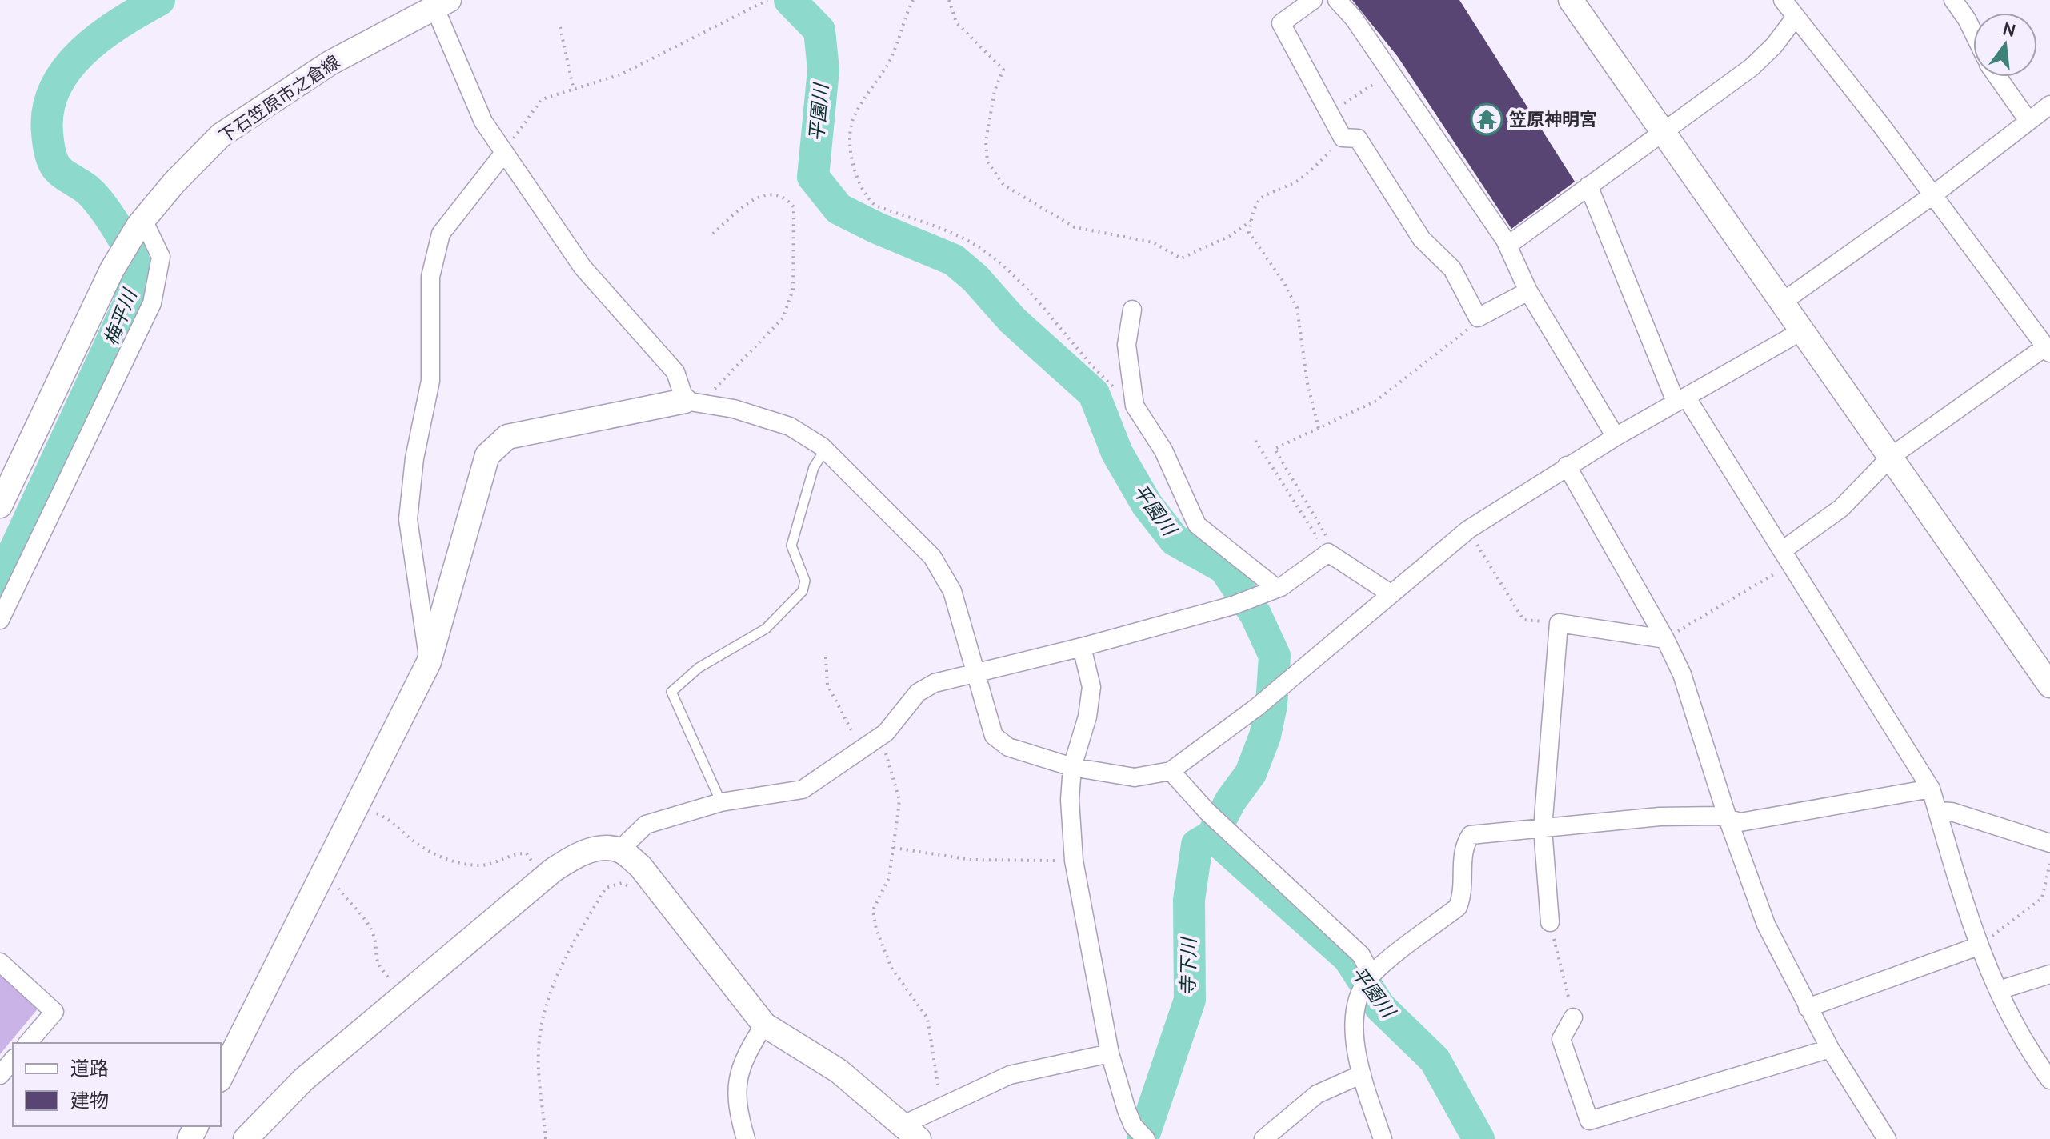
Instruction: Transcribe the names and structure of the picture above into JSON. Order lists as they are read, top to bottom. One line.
{"streets":{"street":["下石笠原市之倉線"]},"water":["平園川","梅平川","寺下川"],"places":{"temple":["笠原神明宮"]},"legend":["道路","建物"],"north":"top"}
